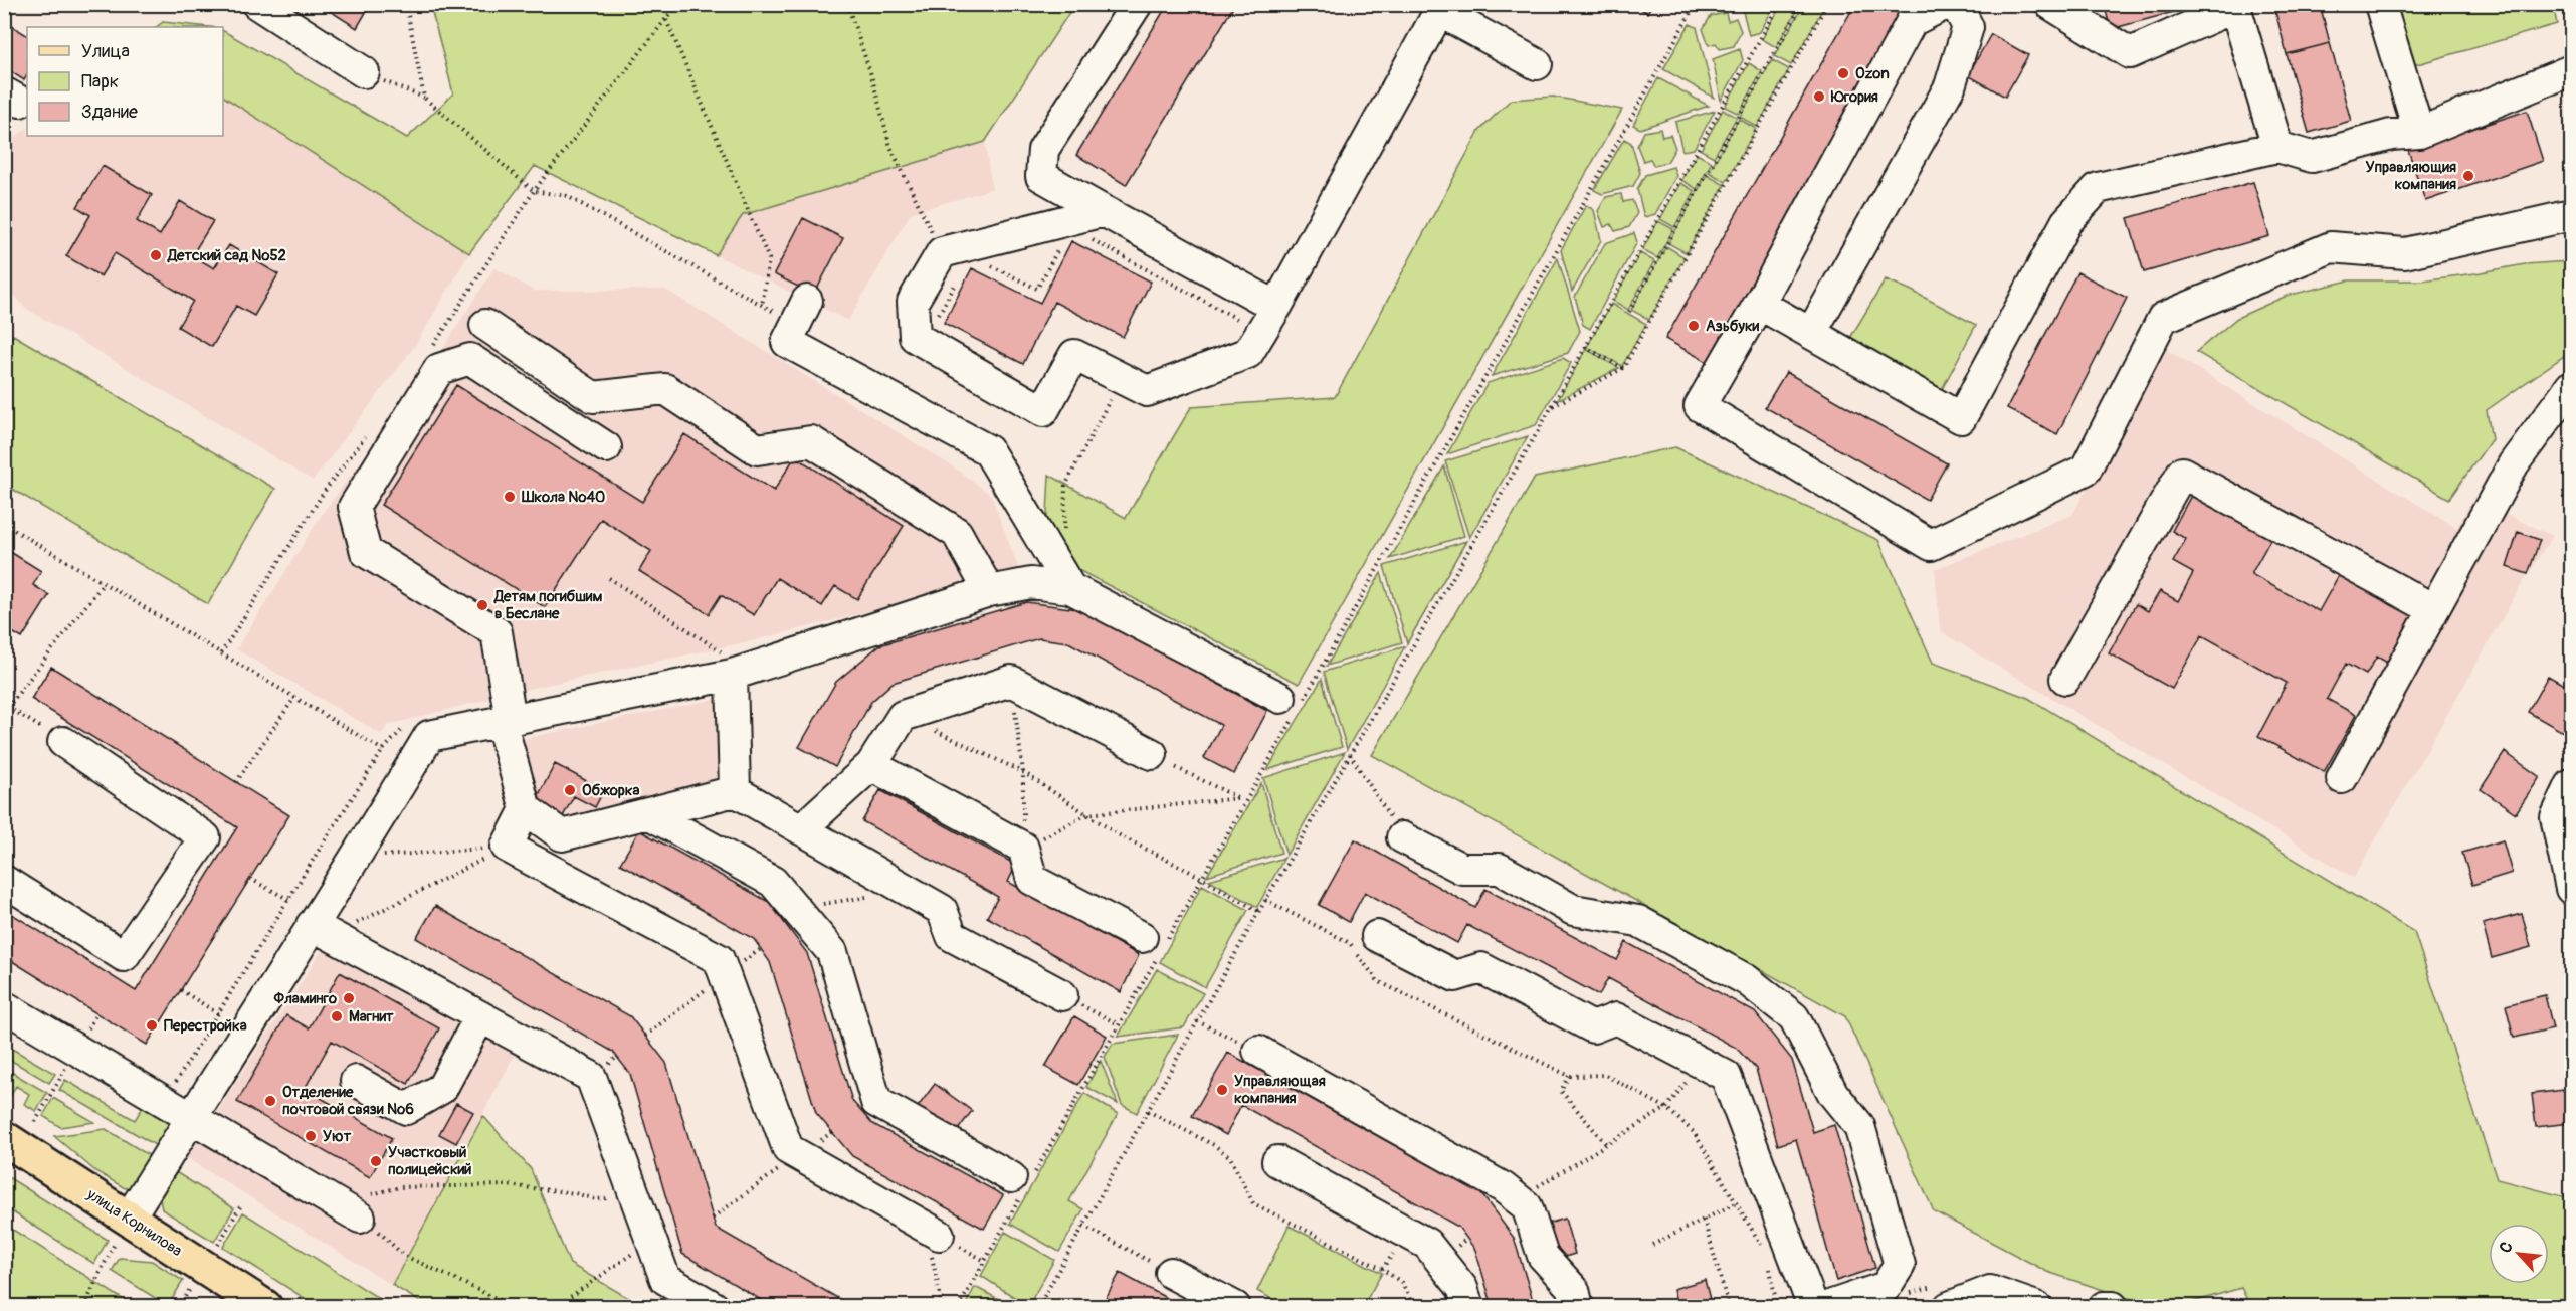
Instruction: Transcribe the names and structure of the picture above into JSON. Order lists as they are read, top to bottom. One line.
{"streets":{"main road":["улица Корнилова"]},"places":["Ozon","Югория","Управляющия компания","Детский сад №52","Азьбуки","Школа №40","Детям погибшим в Беслане","Обжорка","Фламинго","Магнит","Перестройка","Управляющая компания","Отделение почтовой связи №6","Уют","Участковый полицейский"],"legend":["Улица","Парк","Здание"],"north":"top left"}
